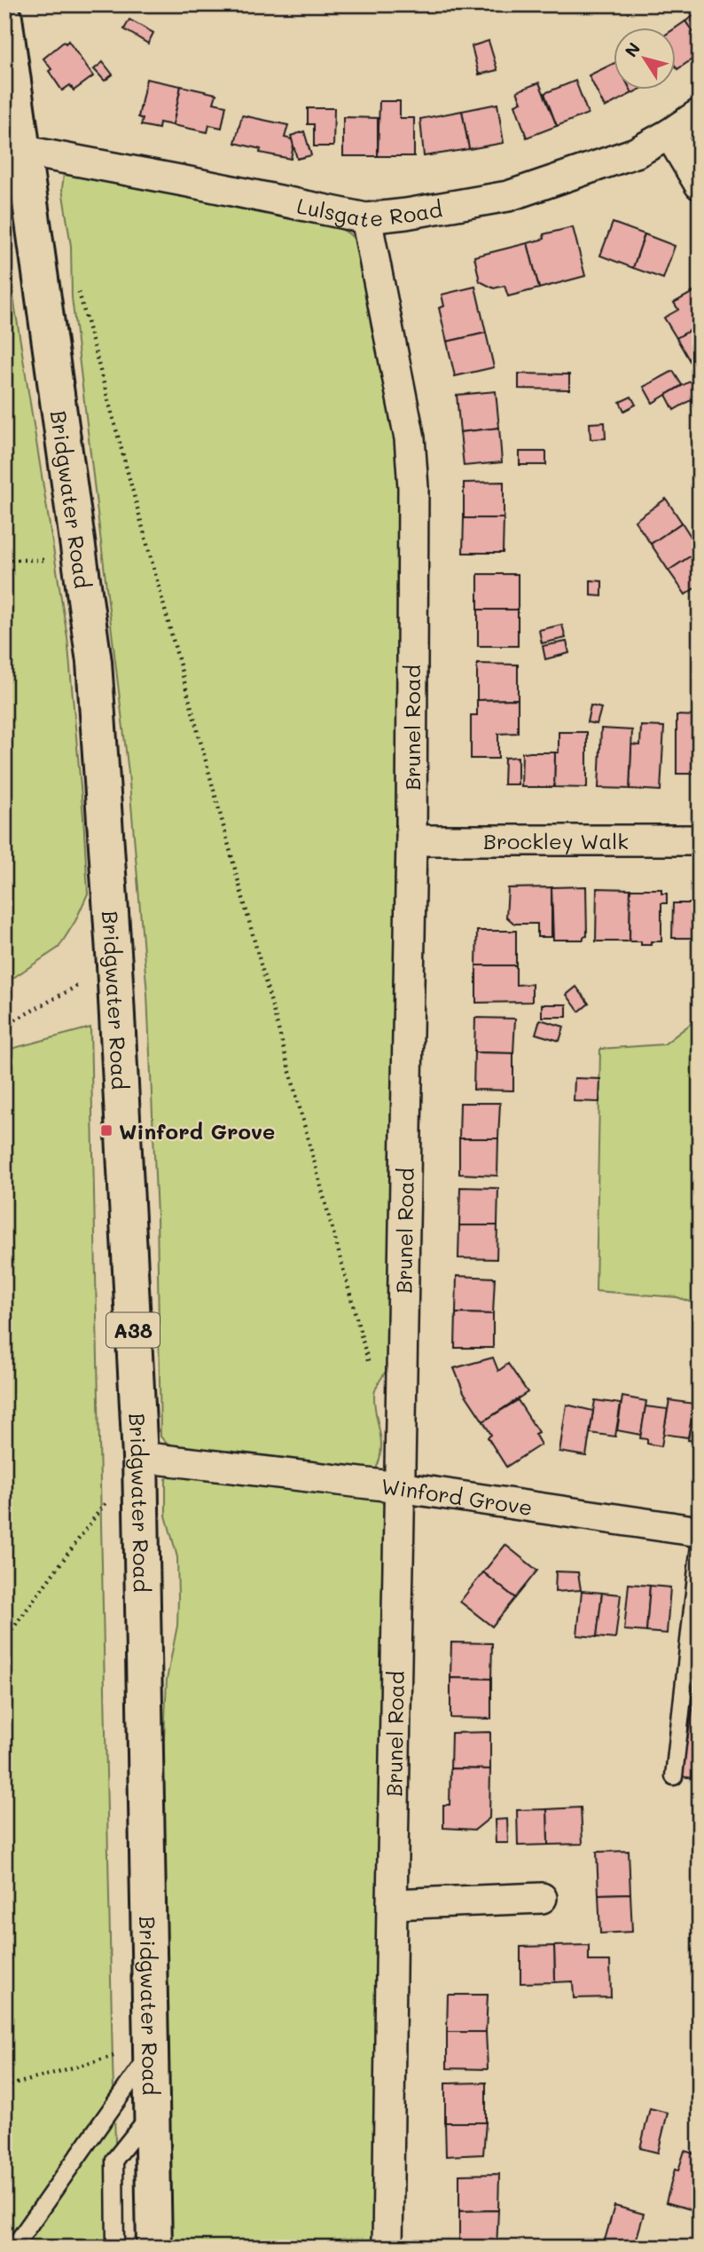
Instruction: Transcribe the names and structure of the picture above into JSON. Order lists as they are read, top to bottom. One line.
{"streets":{"highway":["Bridgwater Road","A38"],"street":["Lulsgate Road","Brunel Road","Brockley Walk","Winford Grove"]},"crossings":[["Lulsgate Road","Bridgwater Road"],["Lulsgate Road","Brunel Road"],["Bridgwater Road","Winford Grove"],["Brunel Road","Brockley Walk"],["Brunel Road","Winford Grove"]],"places":{"transit":["Winford Grove"]},"north":"top left"}
